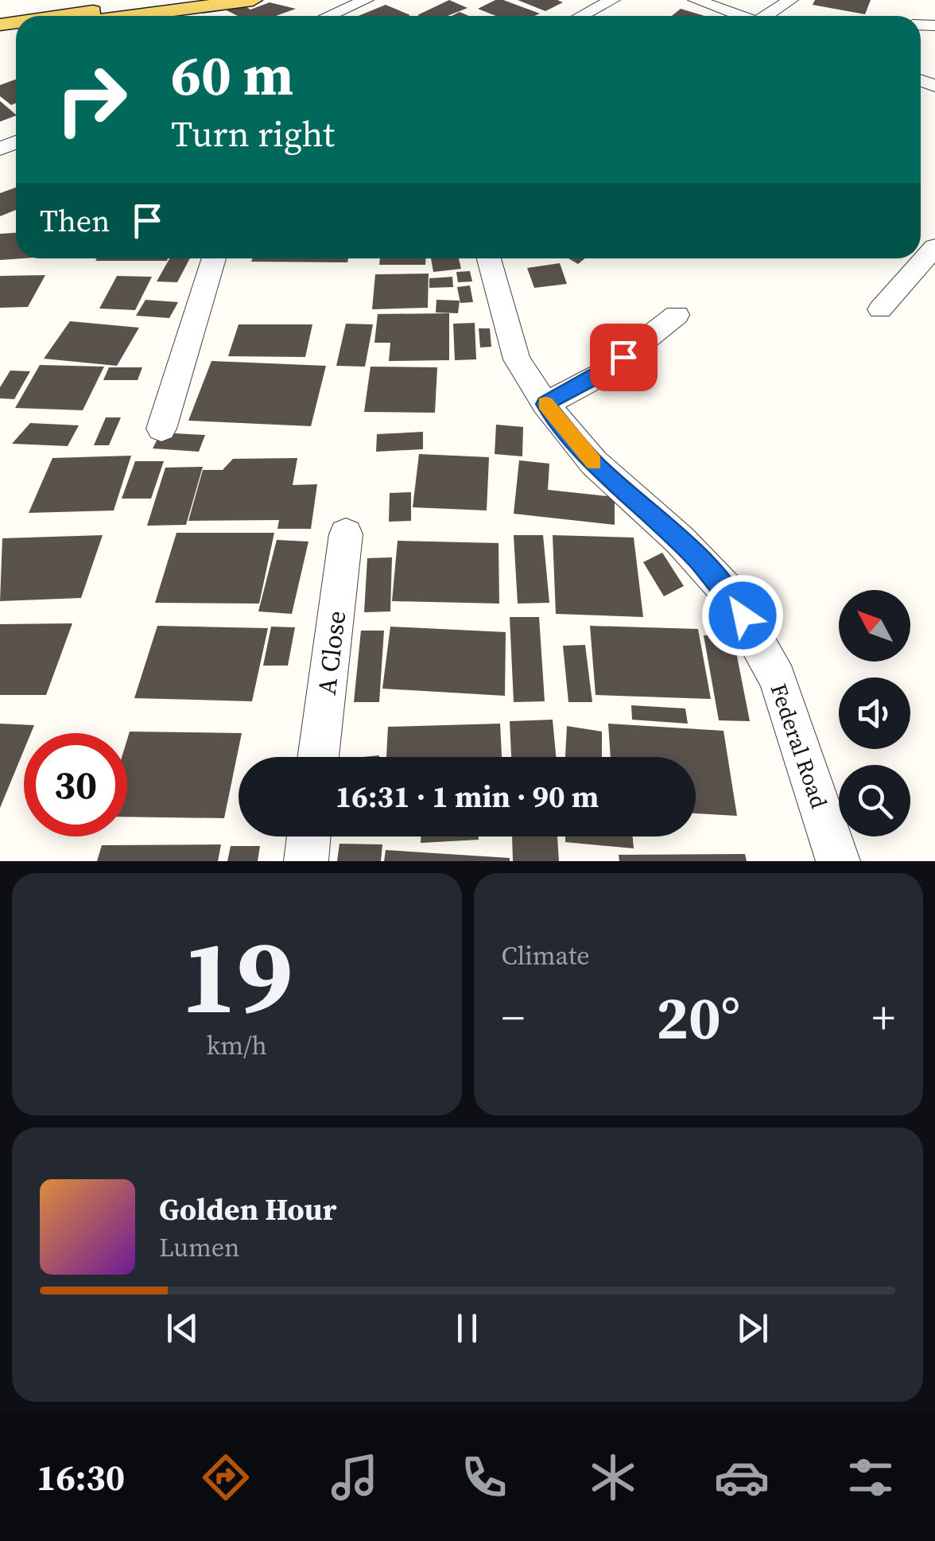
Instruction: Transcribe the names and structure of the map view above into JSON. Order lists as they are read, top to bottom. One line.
{"streets":{"street":["A Close","Federal Road"]},"north":"top left","page":{"turn":["60 m","Turn right"],"then":"Then","limit":"30","trip":"16:31 · 1 min · 90 m","tile":[["19","km/h"],"Climate"],"heat":["−","20°","+"],"song":["Golden Hour","Lumen"],"tabs":"16:30"}}
